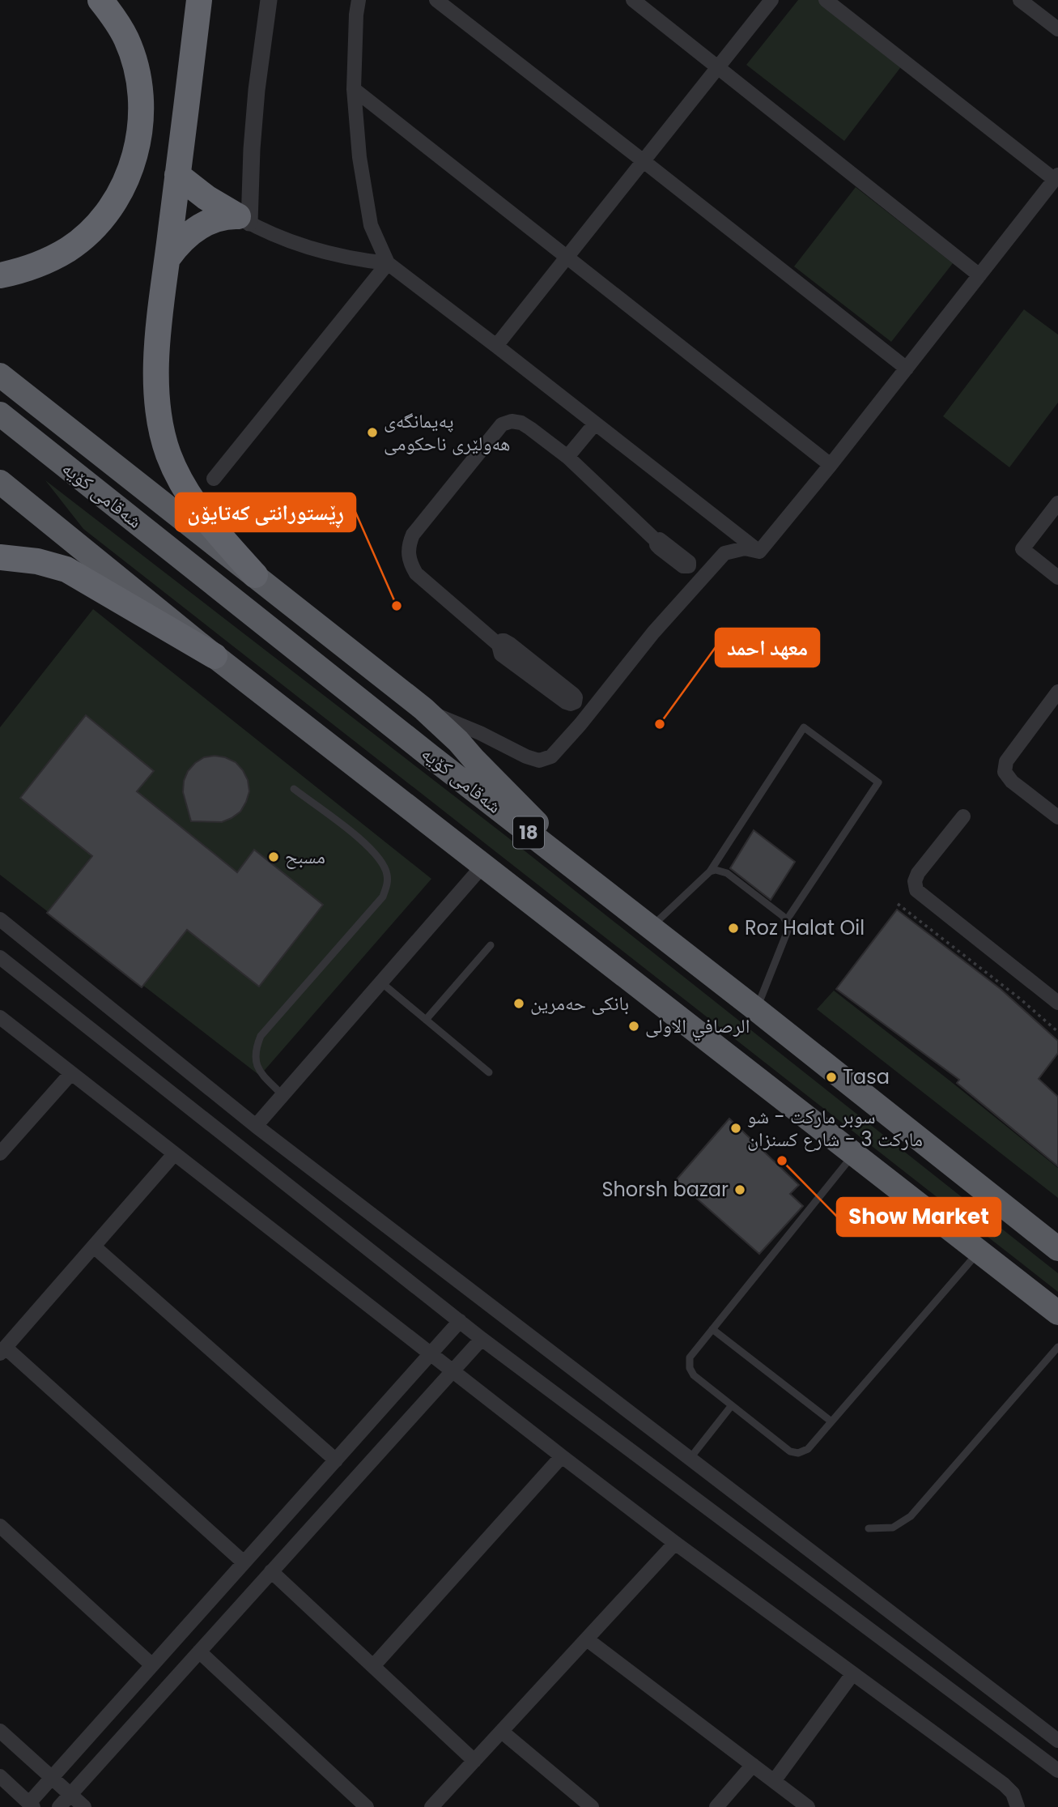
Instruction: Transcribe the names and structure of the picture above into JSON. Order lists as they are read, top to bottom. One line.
{"streets":{"highway":["شەقامی کۆیە","18"]},"places":["پەیمانگەی هەولێری ناحکومی","ڕێستورانتی کەتایۆن","معهد احمد","مسبح","Roz Halat Oil","بانكی حه‌مرین","الرصافي الاولى","Tasa","سوبر ماركت - شو ماركت 3 - شارع كسنزان","Show Market","Shorsh bazar"]}
